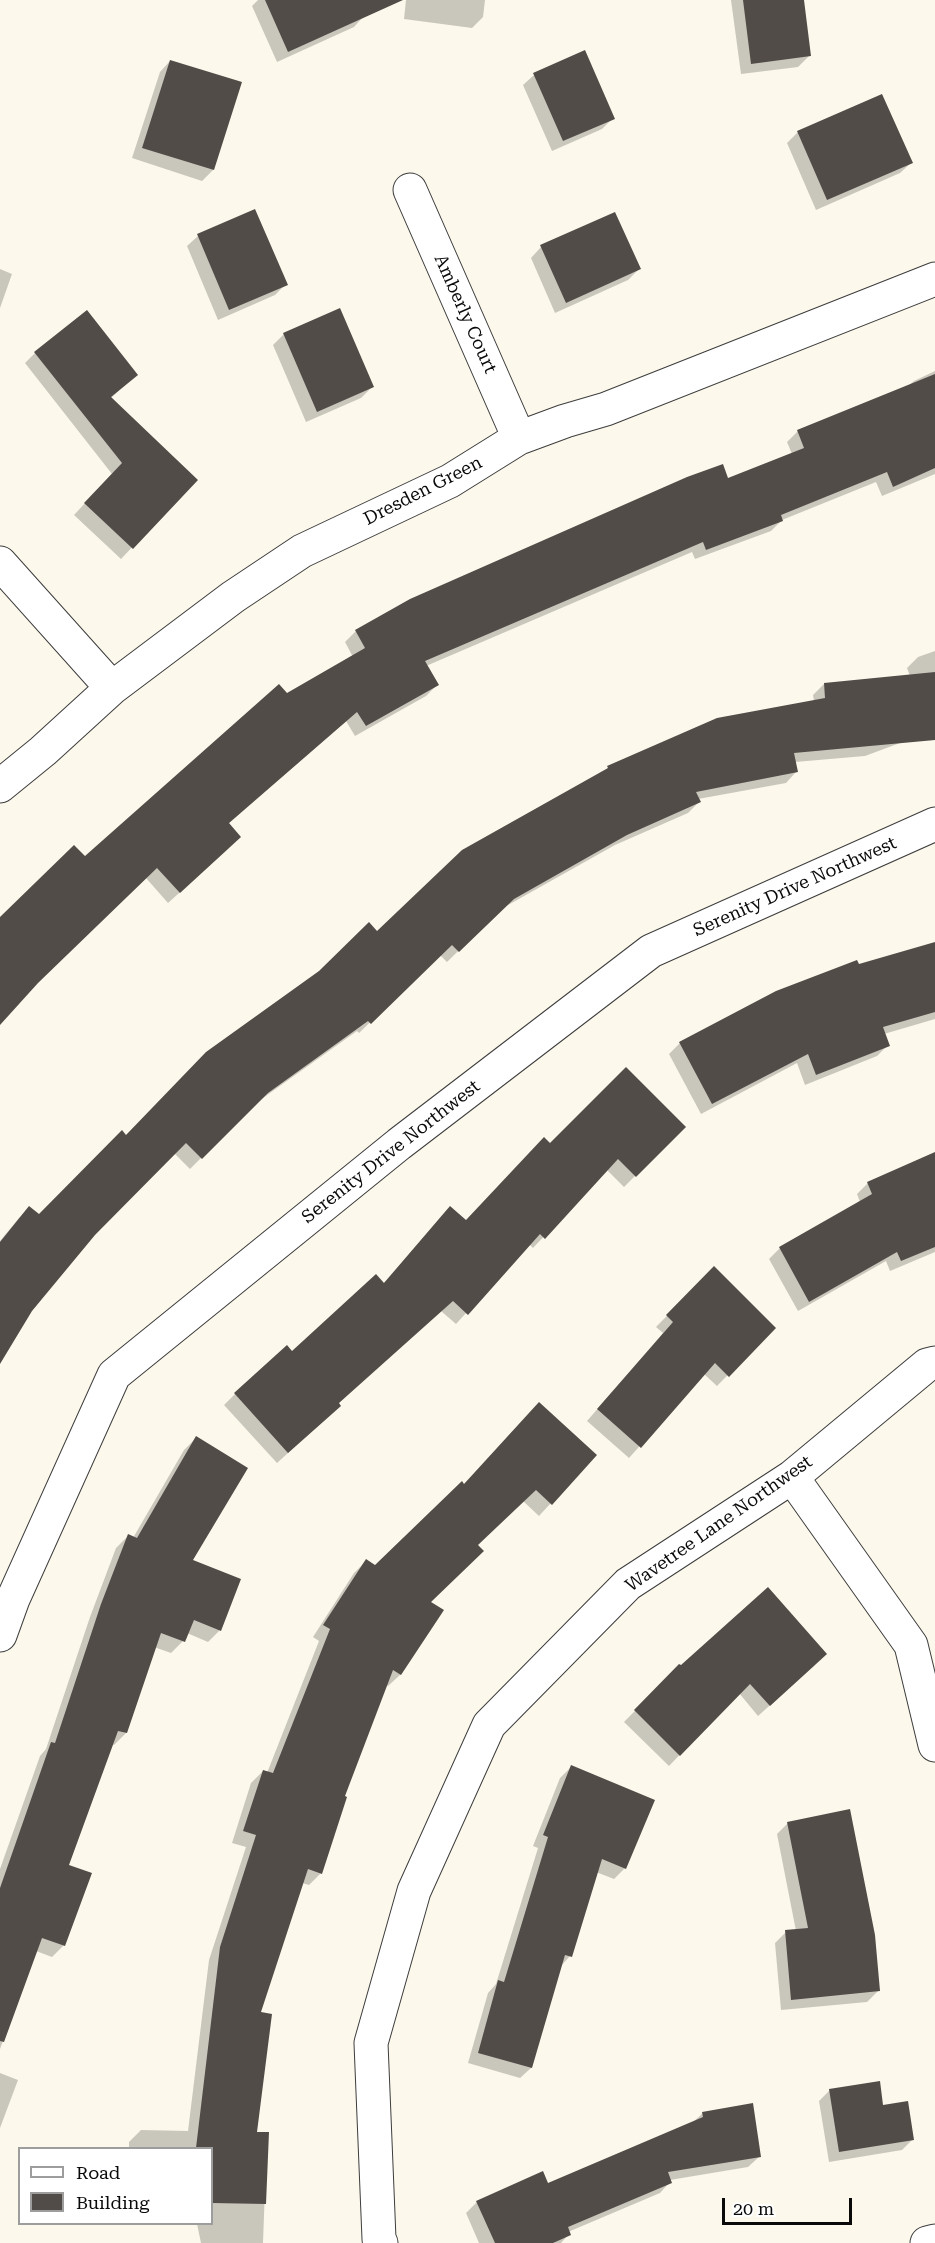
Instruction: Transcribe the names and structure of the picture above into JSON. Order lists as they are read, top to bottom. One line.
{"streets":{"street":["Amberly Court","Dresden Green","Serenity Drive Northwest","Wavetree Lane Northwest"]},"crossings":[["Amberly Court","Dresden Green"]],"legend":["Road","Building"],"scale_bar":"20 m"}
